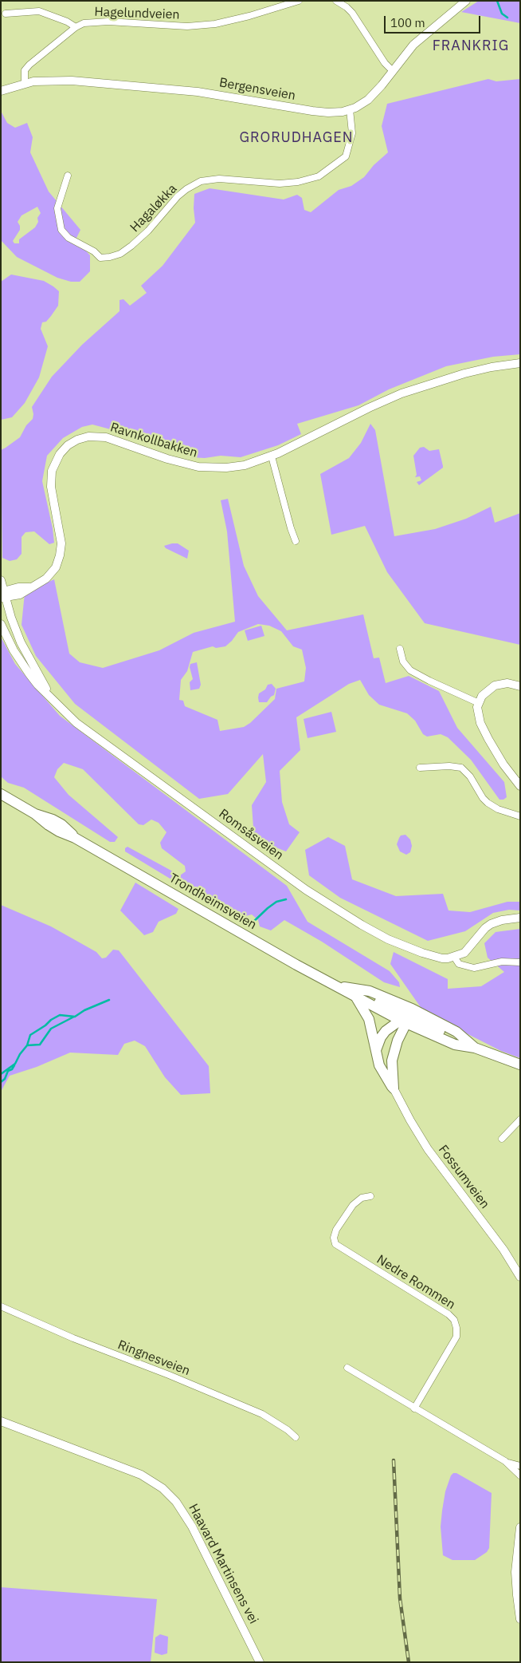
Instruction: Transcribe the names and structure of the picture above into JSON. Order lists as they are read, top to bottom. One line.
{"streets":{"highway":["Trondheimsveien"],"street":["Hagelundveien","Bergensveien","Hagaløkka","Ravnkollbakken","Romsåsveien","Fossumveien","Nedre Rommen","Ringnesveien","Haavard Martinsens vei"]},"crossings":[["Hagelundveien","Bergensveien"],["Bergensveien","Hagaløkka"],["Ravnkollbakken","Romsåsveien"]],"districts":["FRANKRIG","GRORUDHAGEN"],"scale_bar":"100 m"}
